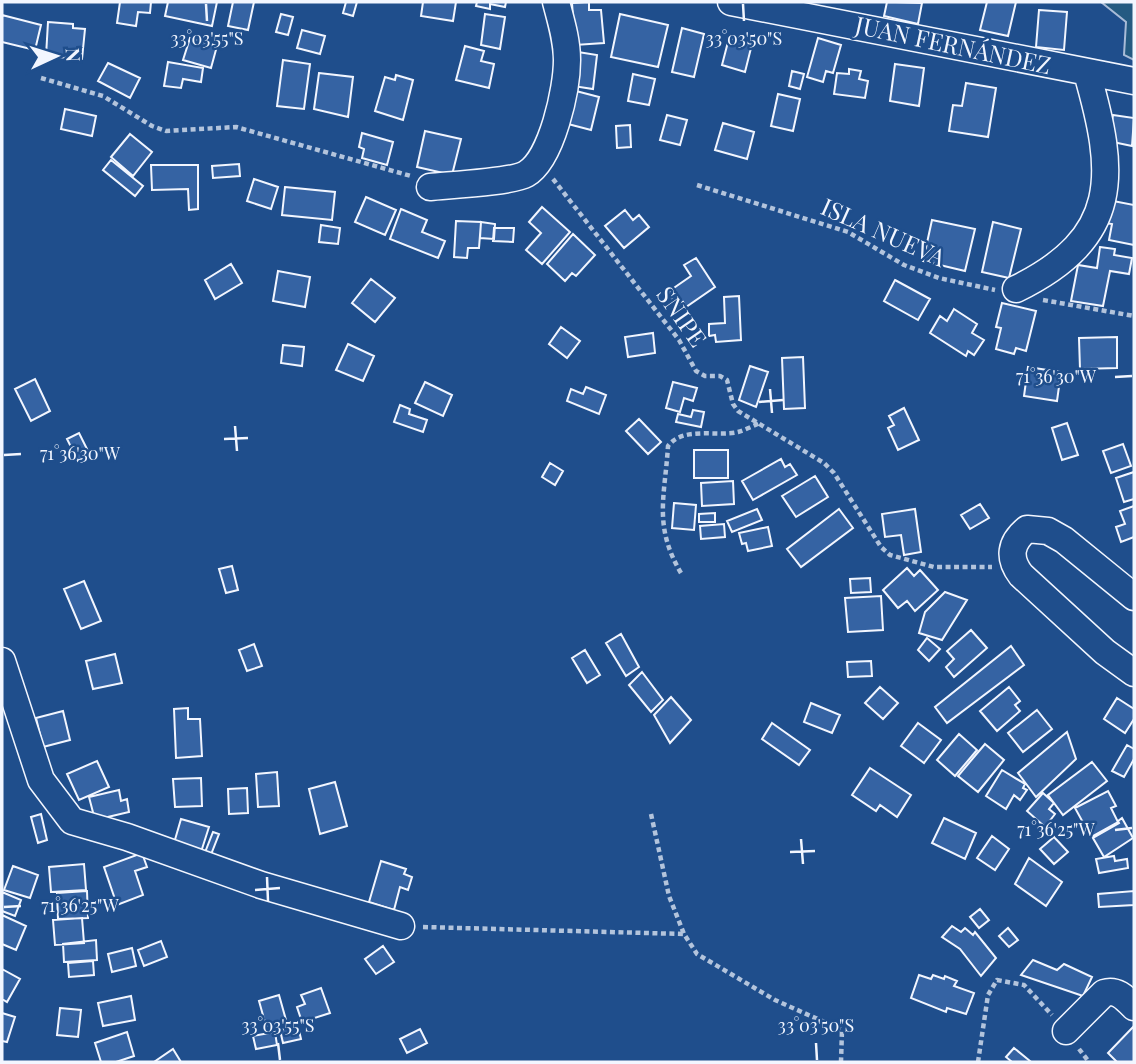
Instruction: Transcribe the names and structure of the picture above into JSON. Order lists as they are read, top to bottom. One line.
{"streets":{"street":["JUAN FERNÁNDEZ"],"path":["ISLA NUEVA","SNIPE"]},"north":"right","coordinates":["33°03'55\"S","33°03'50\"S","71°36'30\"W","71°36'25\"W"]}
